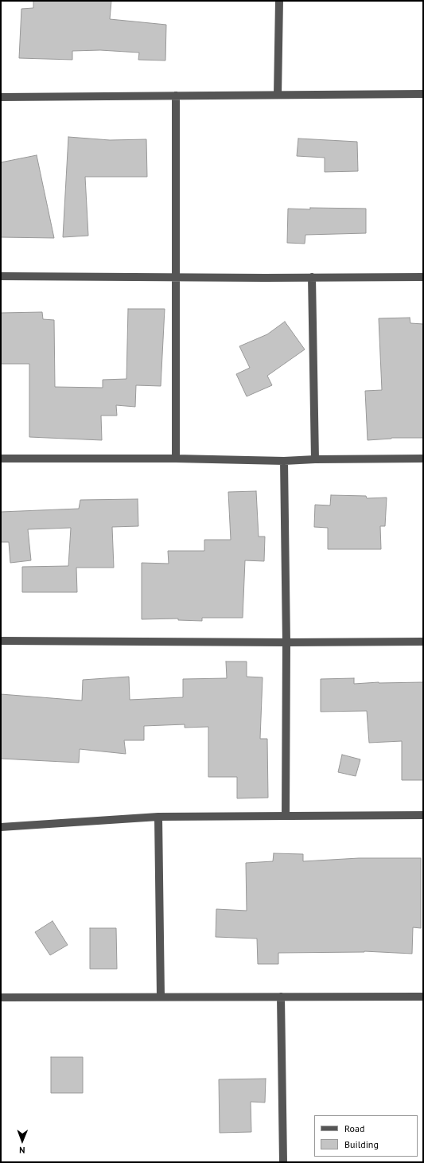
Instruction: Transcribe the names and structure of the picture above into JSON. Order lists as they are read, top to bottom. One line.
{"legend":["Road","Building"],"north":"bottom"}
